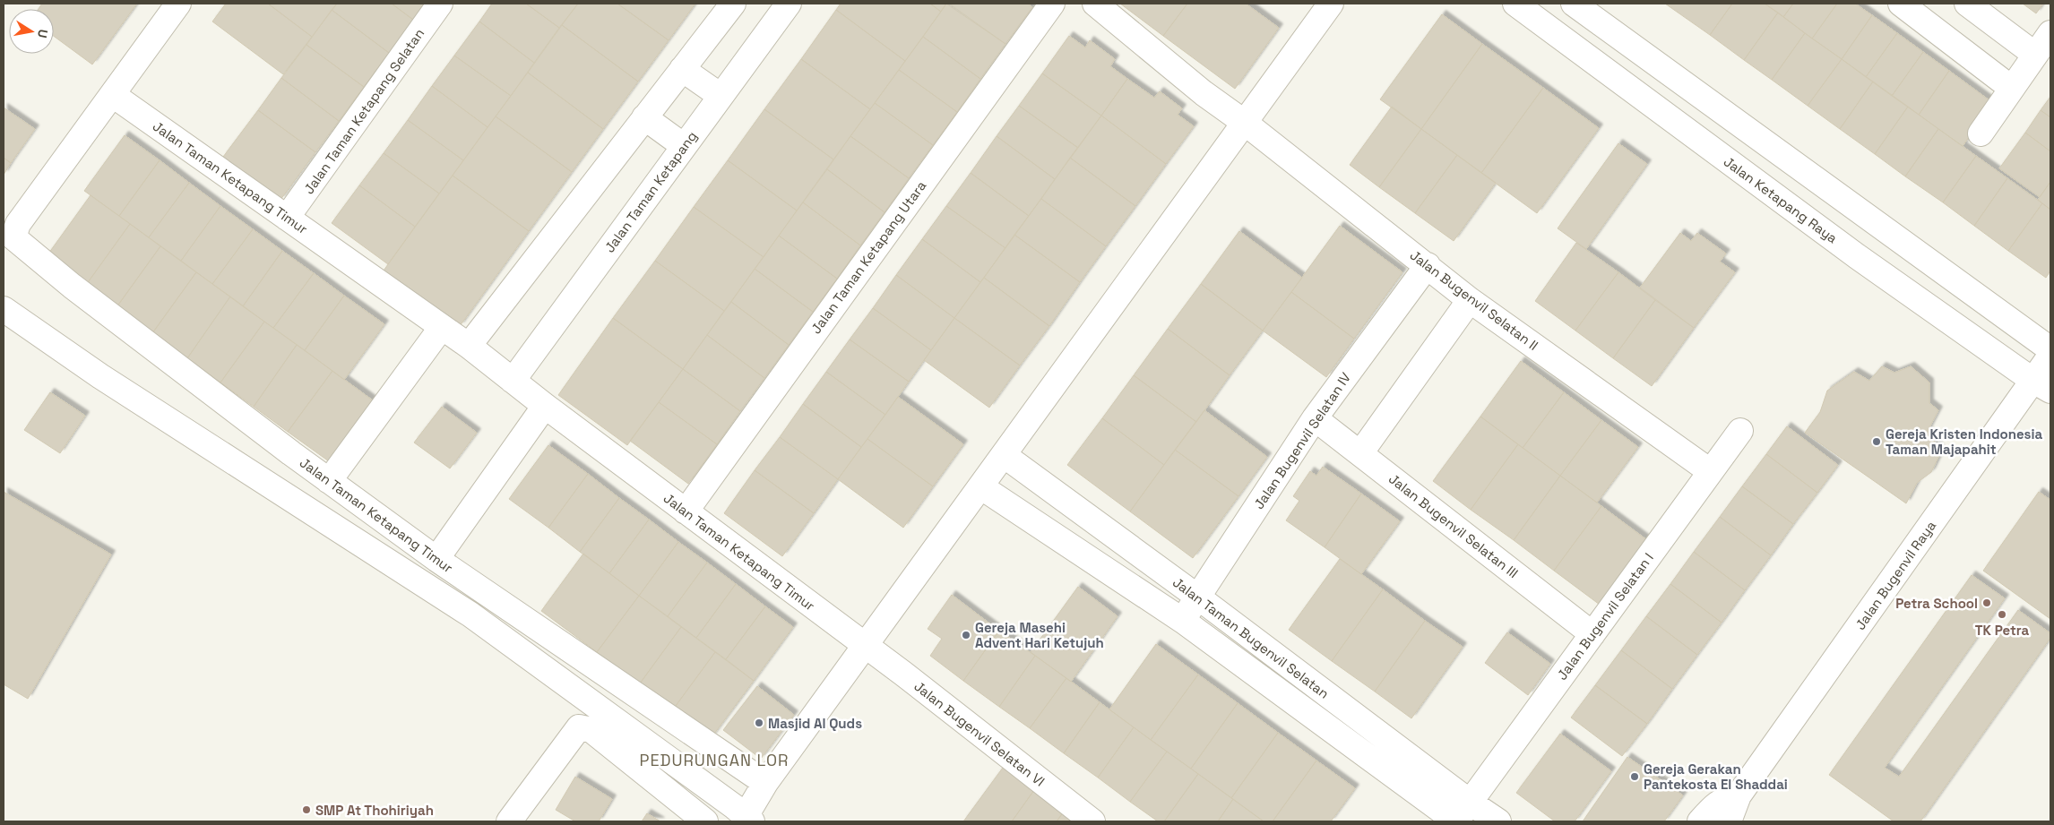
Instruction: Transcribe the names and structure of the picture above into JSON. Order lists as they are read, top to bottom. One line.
{"streets":{"street":["Jalan Taman Ketapang Selatan","Jalan Taman Ketapang Timur","Jalan Taman Ketapang","Jalan Ketapang Raya","Jalan Taman Ketapang Utara","Jalan Bugenvil Selatan II","Jalan Bugenvil Selatan IV","Jalan Bugenvil Selatan III","Jalan Bugenvil Raya","Jalan Bugenvil Selatan I","Jalan Taman Bugenvil Selatan","Jalan Bugenvil Selatan VI"]},"crossings":[["Jalan Taman Ketapang Selatan","Jalan Taman Ketapang Timur"],["Jalan Taman Ketapang Timur","Jalan Taman Ketapang"],["Jalan Taman Ketapang Timur","Jalan Taman Ketapang Utara"],["Jalan Taman Ketapang Timur","Jalan Bugenvil Selatan VI"],["Jalan Ketapang Raya","Jalan Bugenvil Raya"],["Jalan Bugenvil Selatan II","Jalan Bugenvil Selatan IV"],["Jalan Bugenvil Selatan II","Jalan Bugenvil Selatan I"],["Jalan Bugenvil Selatan IV","Jalan Bugenvil Selatan III"],["Jalan Bugenvil Selatan IV","Jalan Taman Bugenvil Selatan"],["Jalan Bugenvil Selatan III","Jalan Bugenvil Selatan I"],["Jalan Bugenvil Selatan I","Jalan Taman Bugenvil Selatan"]],"districts":["PEDURUNGAN LOR"],"places":["Gereja Kristen Indonesia Taman Majapahit","Petra School","TK Petra","Gereja Masehi Advent Hari Ketujuh","Masjid Al Quds","Gereja Gerakan Pantekosta El Shaddai","SMP At Thohiriyah"],"north":"right"}
